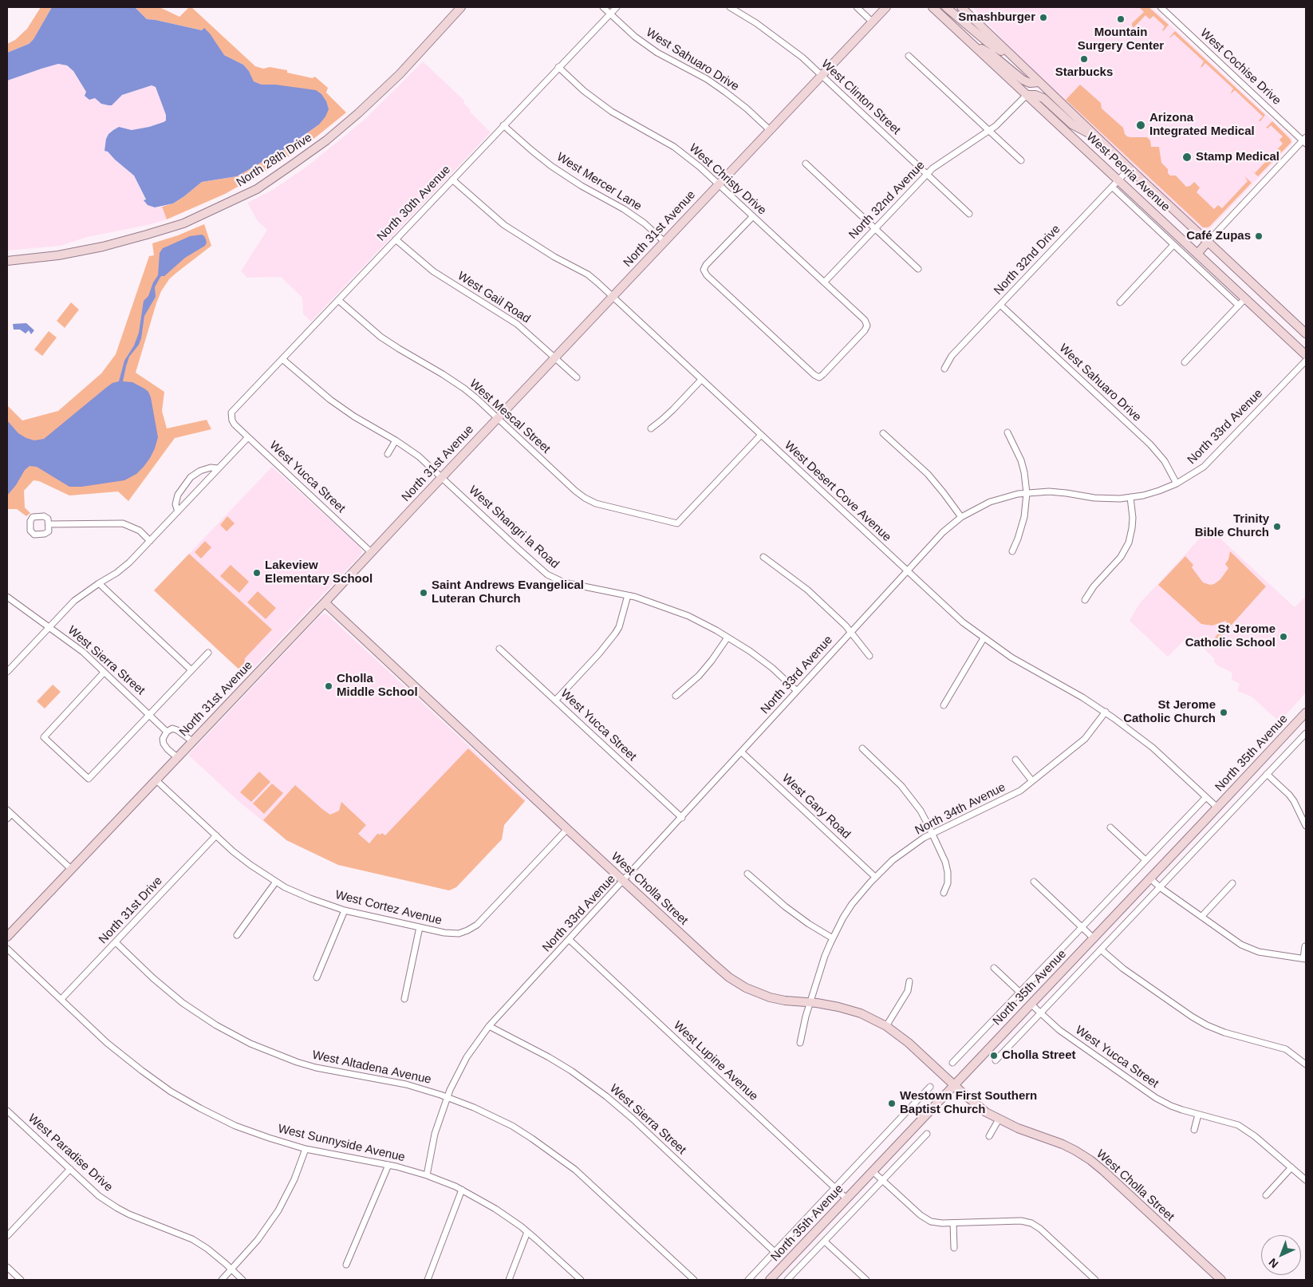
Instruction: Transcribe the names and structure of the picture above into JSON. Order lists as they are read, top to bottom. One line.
{"streets":{"street":["West Sahuaro Drive","West Cochise Drive","West Clinton Street","North 28th Drive","West Peoria Avenue","West Christy Drive","West Mercer Lane","North 32nd Avenue","North 30th Avenue","North 31st Avenue","North 32nd Drive","West Gail Road","West Mescal Street","North 33rd Avenue","West Yucca Street","West Desert Cove Avenue","West Shangri la Road","West Sierra Street","North 35th Avenue","West Gary Road","North 34th Avenue","West Cholla Street","West Cortez Avenue","North 31st Drive","West Lupine Avenue","West Altadena Avenue","West Sunnyside Avenue","West Paradise Drive"]},"crossings":[["West Sahuaro Drive","North 30th Avenue"],["West Sahuaro Drive","North 31st Avenue"],["West Sahuaro Drive","North 32nd Drive"],["West Sahuaro Drive","North 33rd Avenue"],["West Clinton Street","North 32nd Avenue"],["West Clinton Street","North 31st Avenue"],["West Peoria Avenue","North 32nd Avenue"],["West Peoria Avenue","North 32nd Drive"],["West Christy Drive","North 32nd Avenue"],["West Christy Drive","North 30th Avenue"],["West Christy Drive","North 31st Avenue"],["West Mercer Lane","North 30th Avenue"],["West Mercer Lane","North 31st Avenue"],["North 30th Avenue","West Gail Road"],["North 30th Avenue","West Mescal Street"],["North 30th Avenue","West Yucca Street"],["North 30th Avenue","West Desert Cove Avenue"],["North 30th Avenue","West Shangri la Road"],["North 31st Avenue","West Gail Road"],["North 31st Avenue","West Mescal Street"],["North 31st Avenue","West Yucca Street"],["North 31st Avenue","West Desert Cove Avenue"],["North 31st Avenue","West Shangri la Road"],["North 31st Avenue","West Cholla Street"],["North 31st Avenue","West Cortez Avenue"],["West Mescal Street","West Desert Cove Avenue"],["North 33rd Avenue","West Yucca Street"],["North 33rd Avenue","West Desert Cove Avenue"],["North 33rd Avenue","West Shangri la Road"],["North 33rd Avenue","West Sierra Street"],["North 33rd Avenue","West Gary Road"],["North 33rd Avenue","West Cholla Street"],["North 33rd Avenue","West Lupine Avenue"],["North 33rd Avenue","West Altadena Avenue"],["North 33rd Avenue","West Sunnyside Avenue"],["West Yucca Street","North 35th Avenue"],["West Desert Cove Avenue","North 35th Avenue"],["West Desert Cove Avenue","North 34th Avenue"],["West Sierra Street","North 35th Avenue"],["North 35th Avenue","West Cholla Street"],["North 35th Avenue","West Lupine Avenue"],["West Gary Road","North 34th Avenue"],["North 34th Avenue","West Cholla Street"],["West Cholla Street","West Cortez Avenue"],["West Cortez Avenue","North 31st Drive"],["North 31st Drive","West Altadena Avenue"],["North 31st Drive","West Sunnyside Avenue"]],"places":["Smashburger","Mountain Surgery Center","Starbucks","Arizona Integrated Medical","Stamp Medical","Café Zupas","Trinity Bible Church","Lakeview Elementary School","Saint Andrews Evangelical Luteran Church","St Jerome Catholic School","Cholla Middle School","St Jerome Catholic Church","Cholla Street","Westown First Southern Baptist Church"],"north":"bottom left"}
